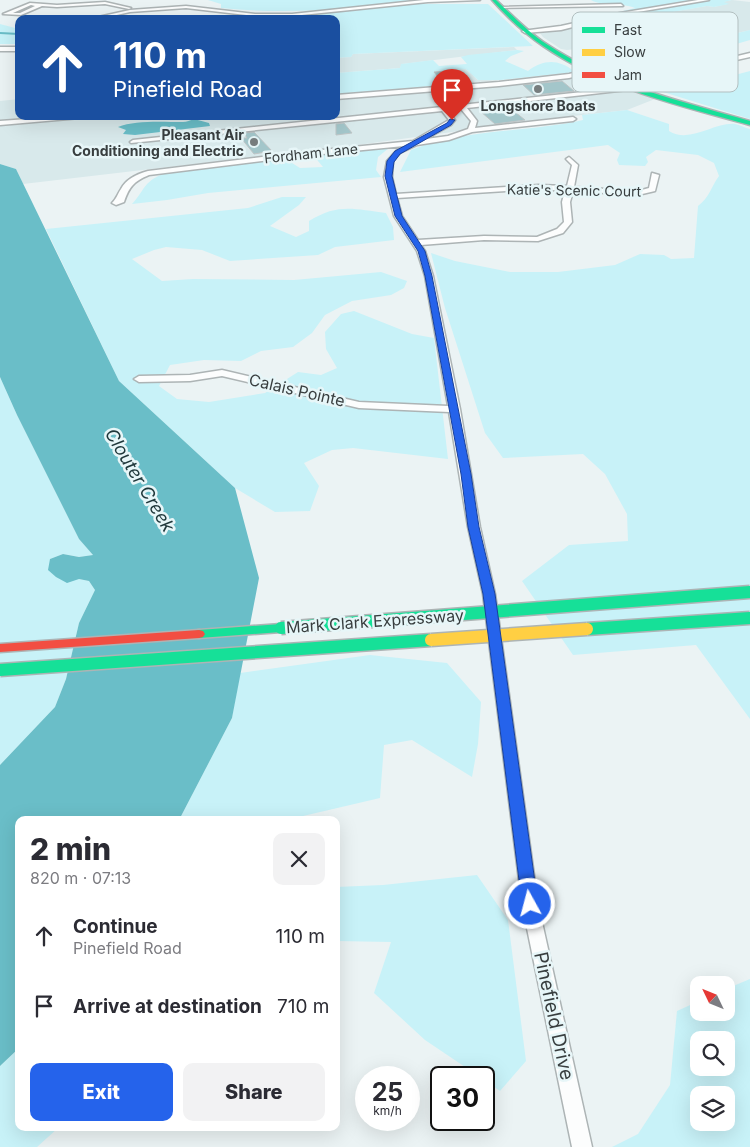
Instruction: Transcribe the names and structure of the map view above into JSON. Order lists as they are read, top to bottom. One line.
{"streets":{"main road":["Mark Clark Expressway"],"street":["Fordham Lane","Katie's Scenic Court","Calais Pointe","Pinefield Drive"]},"crossings":[["Fordham Lane","Pinefield Drive"],["Katie's Scenic Court","Pinefield Drive"],["Calais Pointe","Pinefield Drive"]],"water":["Clouter Creek"],"places":["Longshore Boats","Pleasant Air Conditioning and Electric"],"legend":["Fast","Slow","Jam"],"north":"top left","page":{"turn":["110 m","Pinefield Road"],"heading":["2 min","820 m · 07:13"],"list":[{"name":"Continue","note":"Pinefield Road","value":"110 m"},{"name":"Arrive at destination","value":"710 m"}],"buttons":["Exit","Share"],"speed":"25 km/h","limit":"30"}}
